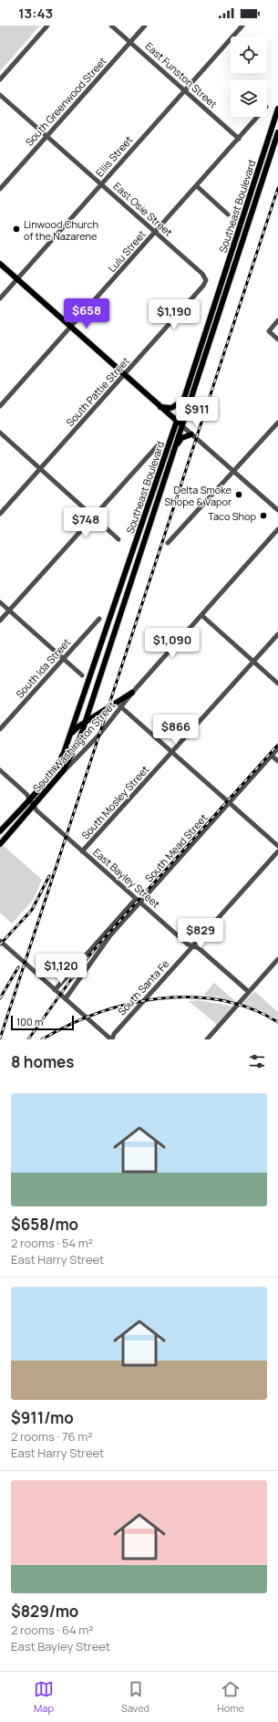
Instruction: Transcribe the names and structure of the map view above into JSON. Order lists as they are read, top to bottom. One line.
{"streets":{"main road":["Southeast Boulevard","South Washington Street"],"street":["East Funston Street","South Greenwood Street","Ellis Street","East Osie Street","Lulu Street","South Pattie Street","South Ida Street","South Mosley Street","South Mead Street","East Bayley Street","South Santa Fe"]},"crossings":[["East Funston Street","South Greenwood Street"],["East Funston Street","Ellis Street"],["East Funston Street","Lulu Street"],["South Greenwood Street","East Osie Street"],["Ellis Street","East Osie Street"],["Southeast Boulevard","South Washington Street"],["Southeast Boulevard","East Bayley Street"],["East Osie Street","Lulu Street"],["East Osie Street","South Pattie Street"],["South Washington Street","East Bayley Street"],["South Mosley Street","East Bayley Street"],["South Mead Street","East Bayley Street"],["East Bayley Street","South Santa Fe"]],"places":["Linwood Church of the Nazarene","Delta Smoke Shope & Vapor","Taco Shop"],"scale_bar":"100 m","page":{"status":"13:43","price":["$658","$1,190","$911","$748","$1,090","$866","$829","$1,120"],"scale":"100 m","heading":"8 homes","list":[{"name":"$658/mo","note":"2 rooms · 54 m² · East Harry Street"},{"name":"$911/mo","note":"2 rooms · 76 m² · East Harry Street"},{"name":"$829/mo","note":"2 rooms · 64 m² · East Bayley Street"}],"tabs":["Map","Saved","Home"]}}
